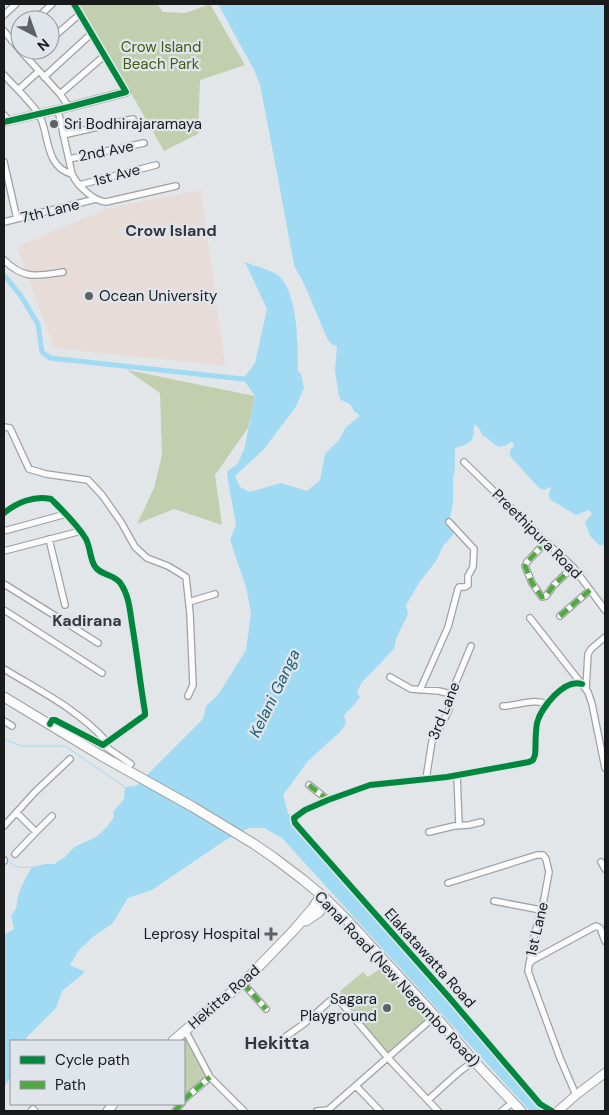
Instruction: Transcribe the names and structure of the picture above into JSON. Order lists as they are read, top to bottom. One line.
{"streets":{"main road":["Canal Road (New Negombo Road)","Hekitta Road"],"street":["2nd Ave","1st Ave","7th Lane","Preethipura Road","3rd Lane","1st Lane","Elakatawatta Road"]},"crossings":[["Canal Road (New Negombo Road)","Hekitta Road"]],"districts":["Crow Island","Kadirana","Hekitta"],"water":["Kelani Ganga"],"parks":["Crow Island Beach Park"],"places":{"other":["Sri Bodhirajaramaya","Ocean University","Sagara Playground"],"health":["Leprosy Hospital"]},"legend":["Cycle path","Path"],"north":"bottom right"}
